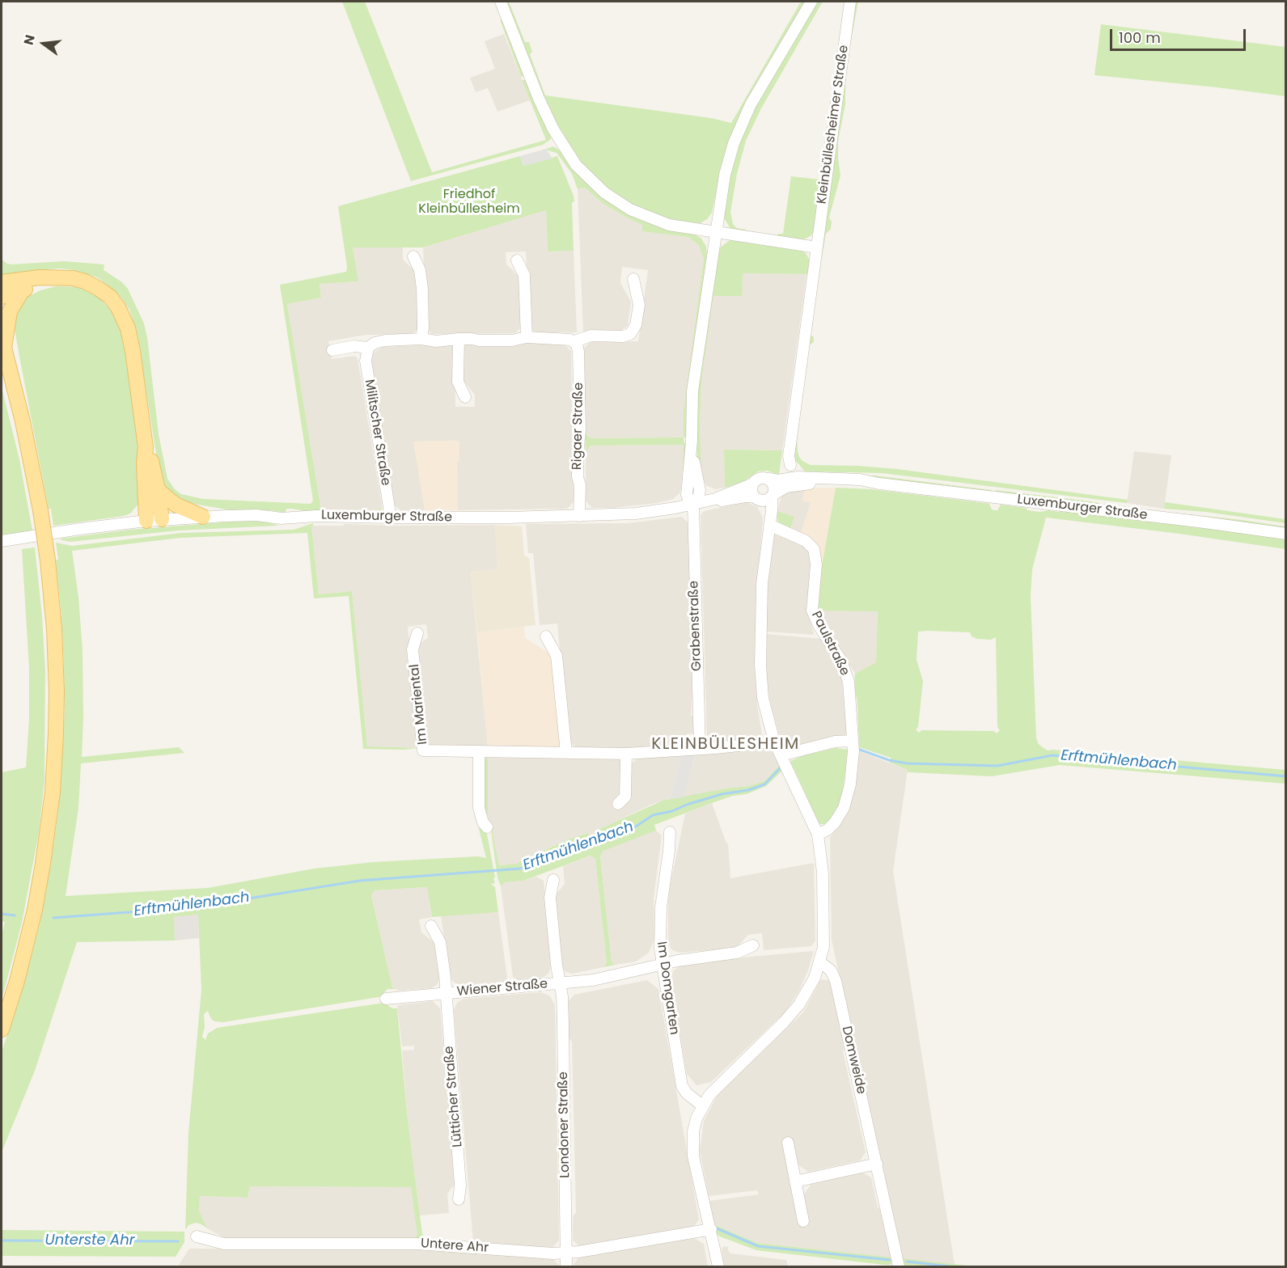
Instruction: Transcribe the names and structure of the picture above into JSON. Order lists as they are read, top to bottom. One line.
{"streets":{"street":["Kleinbüllesheimer Straße","Rigaer Straße","Militscher Straße","Luxemburger Straße","Grabenstraße","Paulstraße","Im Mariental","Wiener Straße","Im Domgarten","Domweide","Lütticher Straße","Londoner Straße","Untere Ahr"]},"crossings":[["Rigaer Straße","Luxemburger Straße"],["Militscher Straße","Luxemburger Straße"],["Luxemburger Straße","Grabenstraße"],["Grabenstraße","Im Mariental"],["Wiener Straße","Im Domgarten"],["Wiener Straße","Lütticher Straße"],["Wiener Straße","Londoner Straße"],["Londoner Straße","Untere Ahr"]],"districts":["KLEINBÜLLESHEIM"],"water":["Erftmühlenbach","Unterste Ahr"],"parks":["Friedhof Kleinbüllesheim"],"scale_bar":"100 m","north":"left"}
